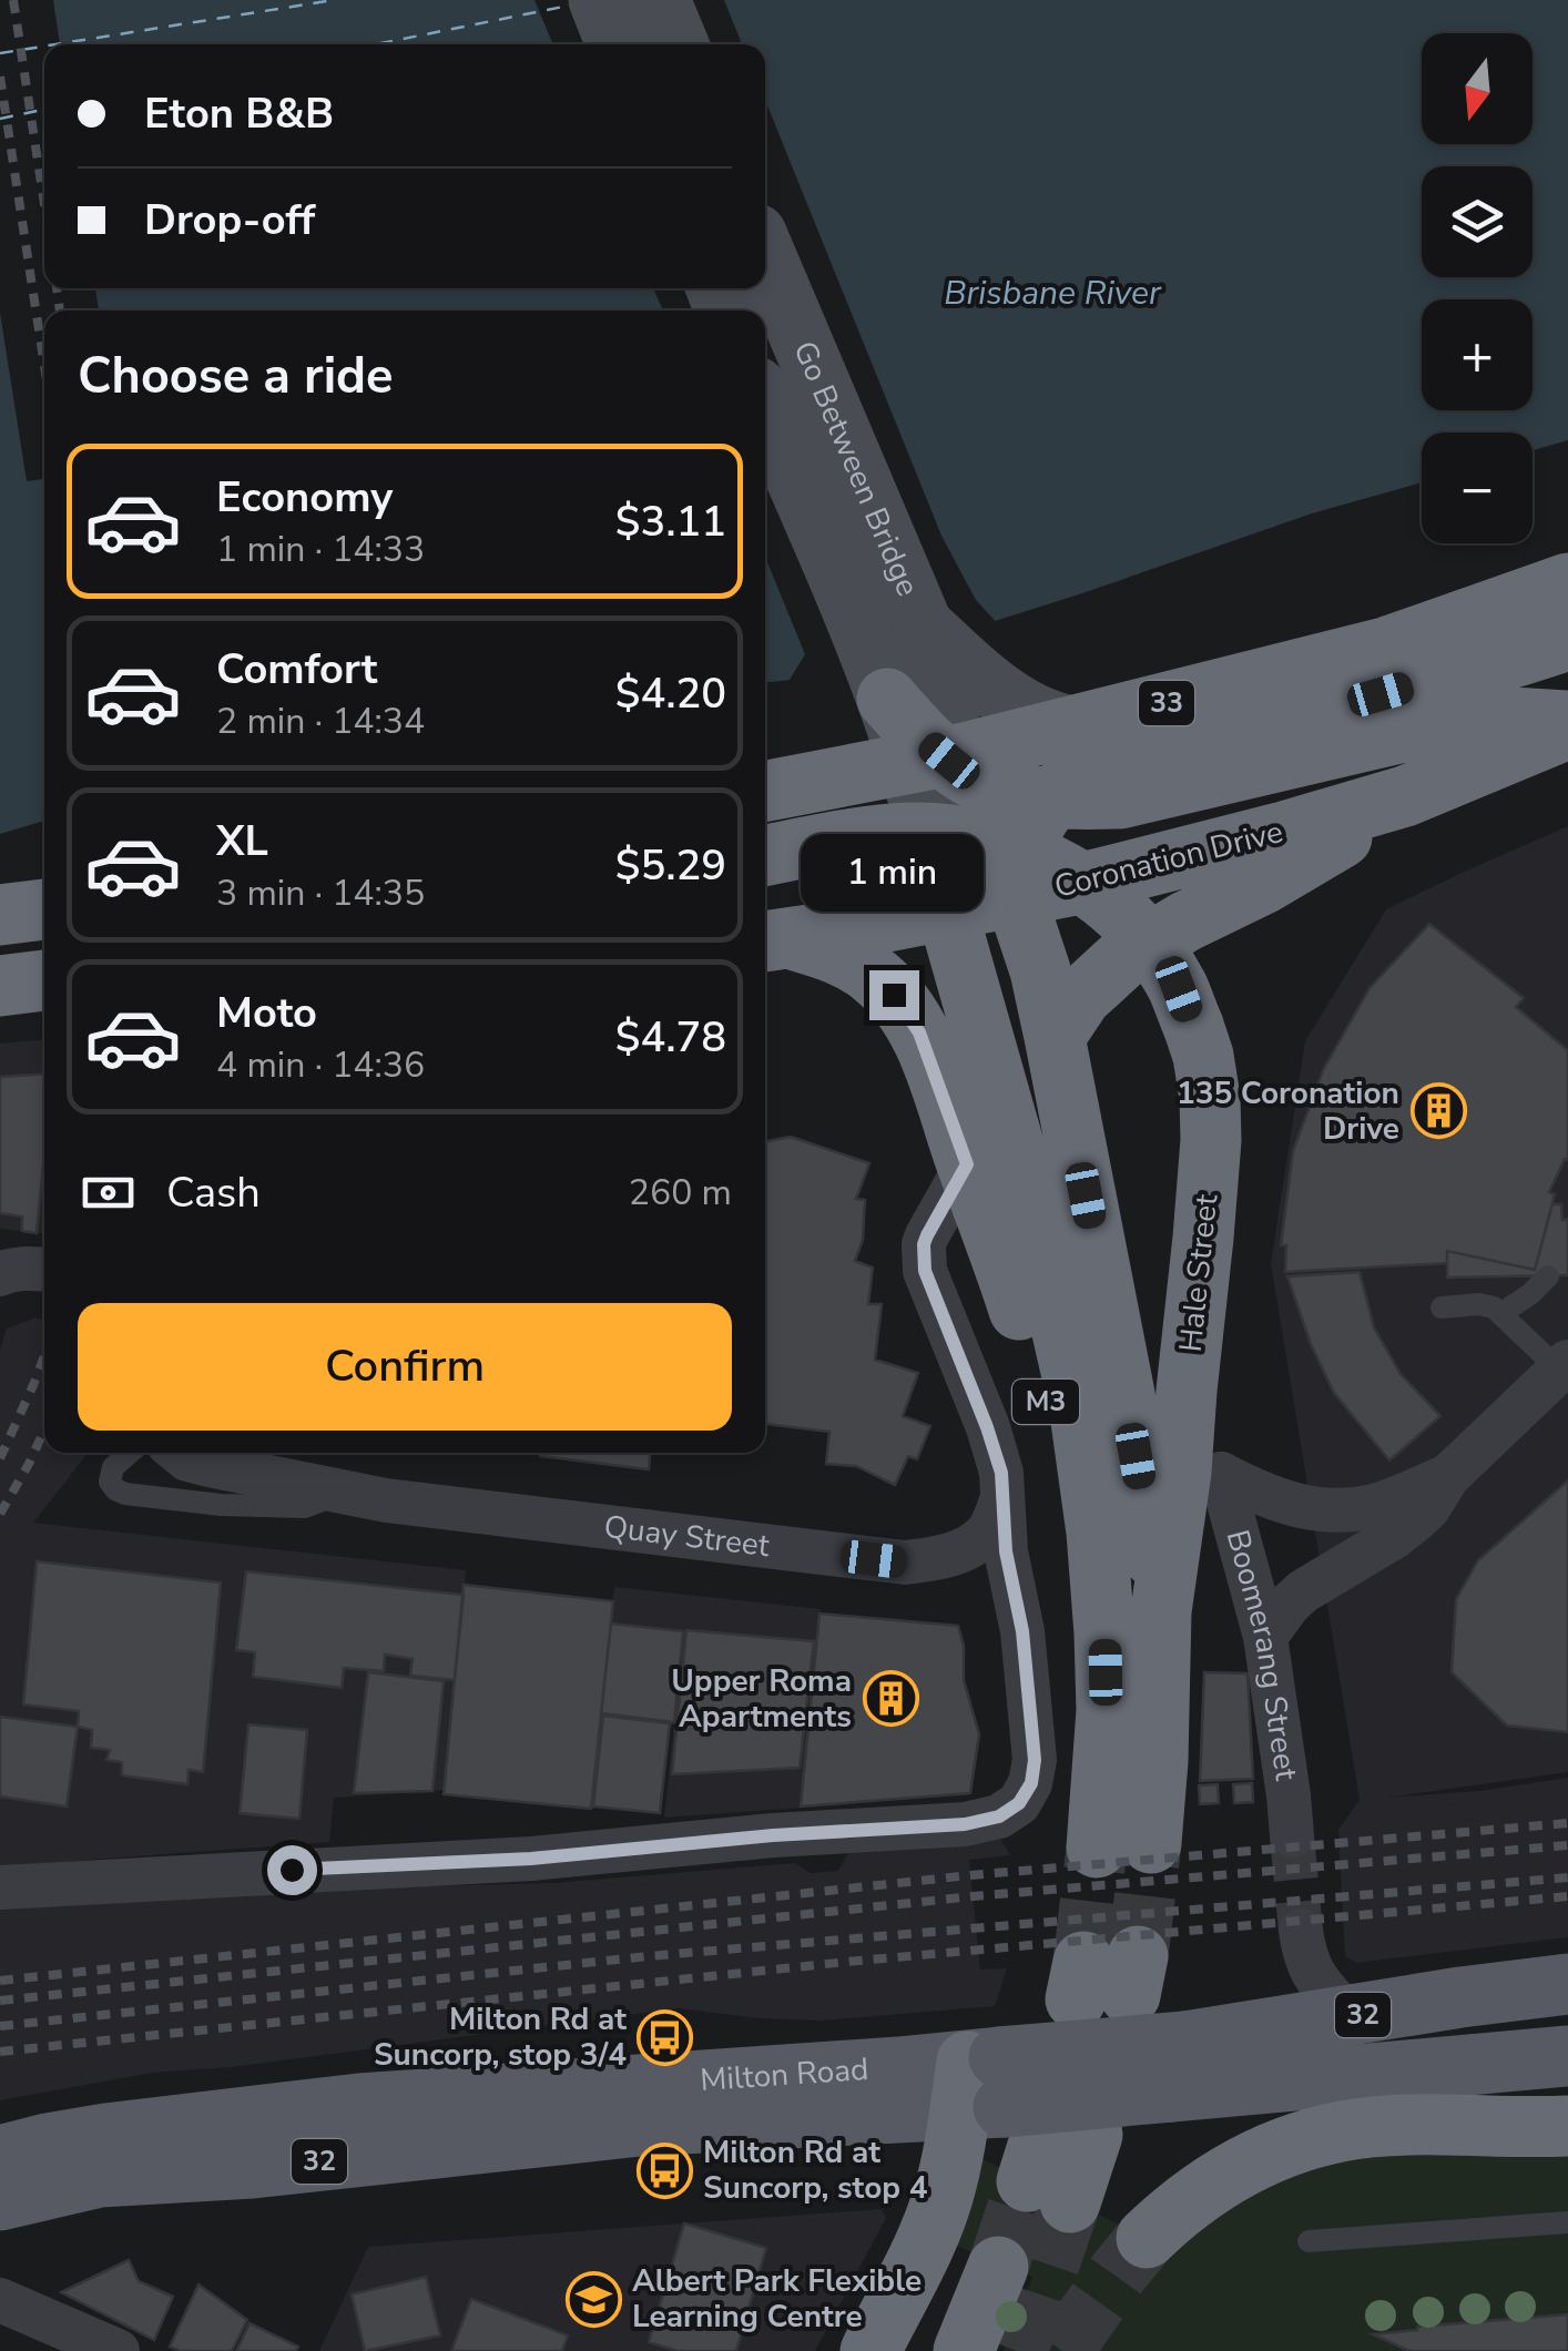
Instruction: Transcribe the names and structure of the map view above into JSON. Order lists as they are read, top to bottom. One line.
{"streets":{"highway":["33","Coronation Drive","Hale Street","M3"],"main road":["Go Between Bridge","32","Milton Road"],"street":["Quay Street","Boomerang Street"]},"crossings":[["Coronation Drive","Hale Street"],["Coronation Drive","M3"],["Hale Street","M3"]],"water":["Brisbane River"],"places":{"building":["135 Coronation Drive","Upper Roma Apartments"],"bus stop":["Milton Rd at Suncorp, stop 3/4","Milton Rd at Suncorp, stop 4"],"school or university":["Albert Park Flexible Learning Centre"]},"north":"bottom","page":{"map_buttons":["+","−"],"banner":["Eton B&B","Drop-off"],"heading":"Choose a ride","list":[{"name":"Economy","note":"1 min · 14:33","value":"$3.11"},{"name":"Comfort","note":"2 min · 14:34","value":"$4.20"},{"name":"XL","note":"3 min · 14:35","value":"$5.29"},{"name":"Moto","note":"4 min · 14:36","value":"$4.78"}],"bubble":"1 min","pay":["Cash","260 m"],"buttons":"Confirm"}}
